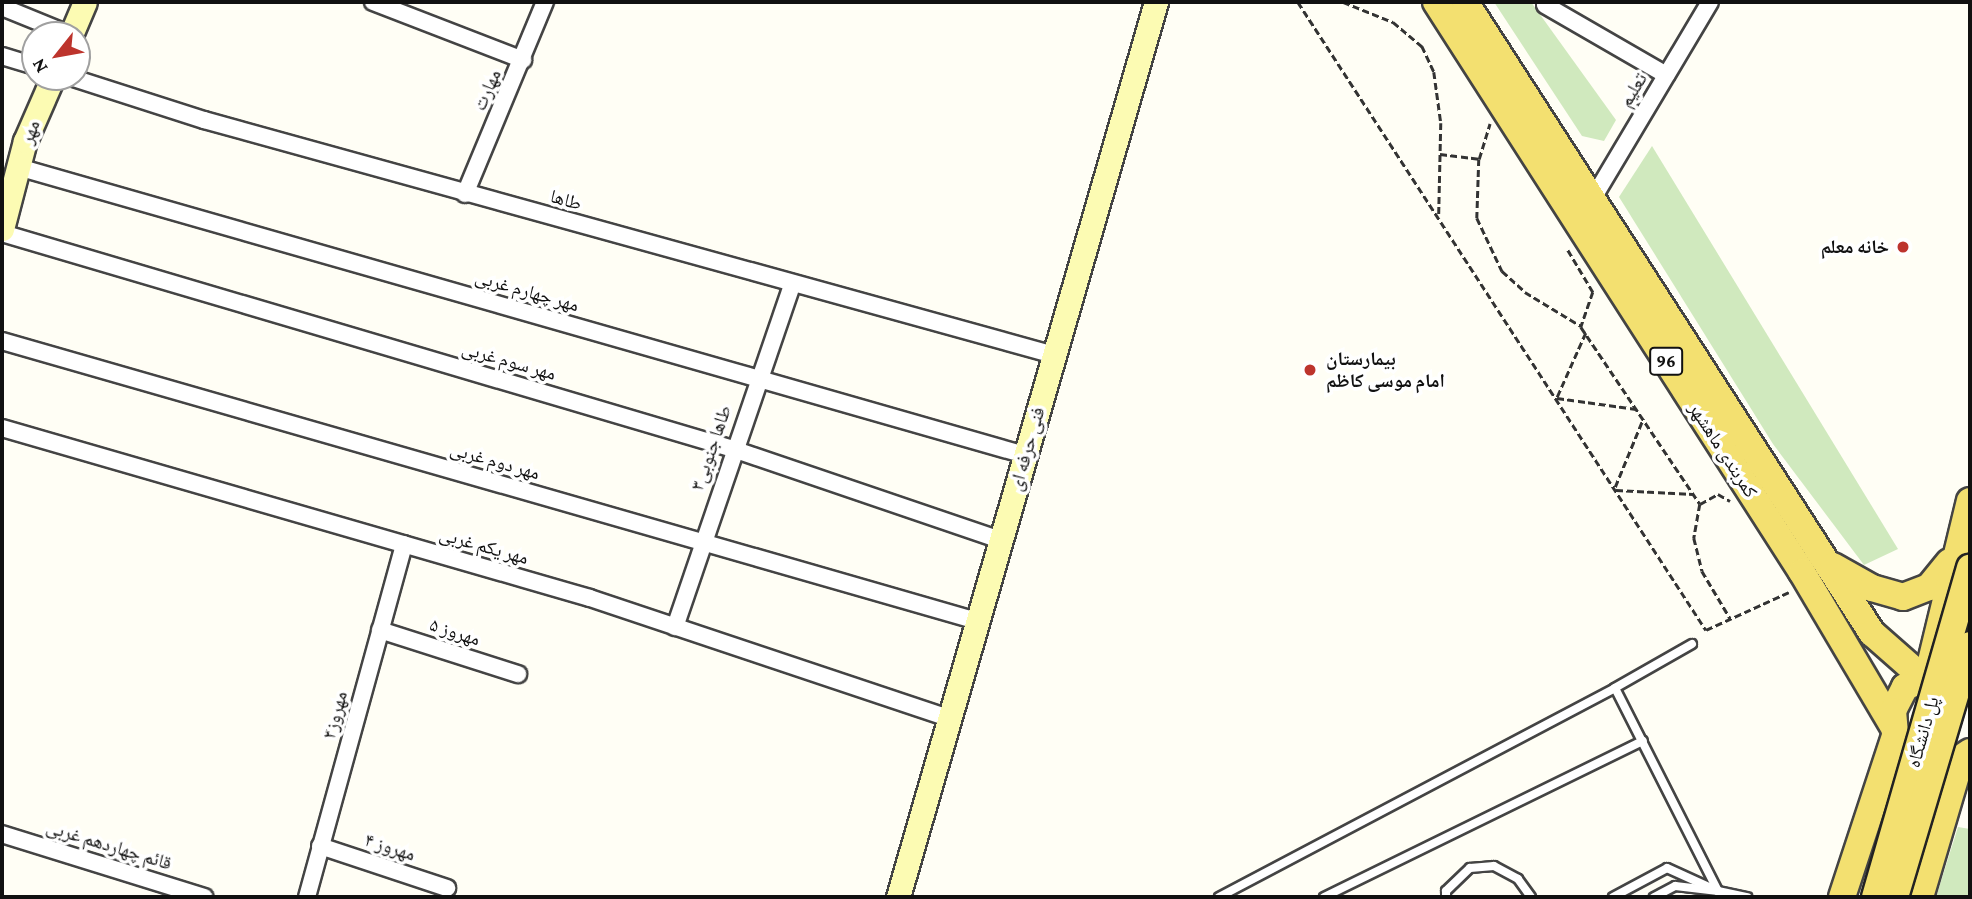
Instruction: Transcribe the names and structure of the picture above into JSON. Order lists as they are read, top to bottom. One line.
{"streets":{"main road":["96","کمربندی ماهشهر","پل دانشگاه"],"street":["مهارت","تعلیم","مهر","طاها","مهر چهارم غربی","مهر سوم غربی","طاها جنوبی۳","فنی حرفه ای","مهر دوم غربی","مهر یکم غربی","مهروز ۵","مهروز۳","قائم چهاردهم غربی","مهروز ۴"]},"crossings":[["مهارت","طاها"],["تعلیم","کمربندی ماهشهر"],["مهر","مهر چهارم غربی"],["مهر","مهر سوم غربی"],["طاها","طاها جنوبی۳"],["طاها","فنی حرفه ای"],["مهر چهارم غربی","طاها جنوبی۳"],["مهر چهارم غربی","فنی حرفه ای"],["مهر سوم غربی","طاها جنوبی۳"],["مهر سوم غربی","فنی حرفه ای"],["96","کمربندی ماهشهر"],["طاها جنوبی۳","مهر دوم غربی"],["طاها جنوبی۳","مهر یکم غربی"],["فنی حرفه ای","مهر دوم غربی"],["فنی حرفه ای","مهر یکم غربی"],["مهر یکم غربی","مهروز۳"],["مهروز ۵","مهروز۳"],["مهروز۳","مهروز ۴"]],"places":["خانه معلم","بیمارستان امام موسی کاظم"],"north":"bottom left"}
